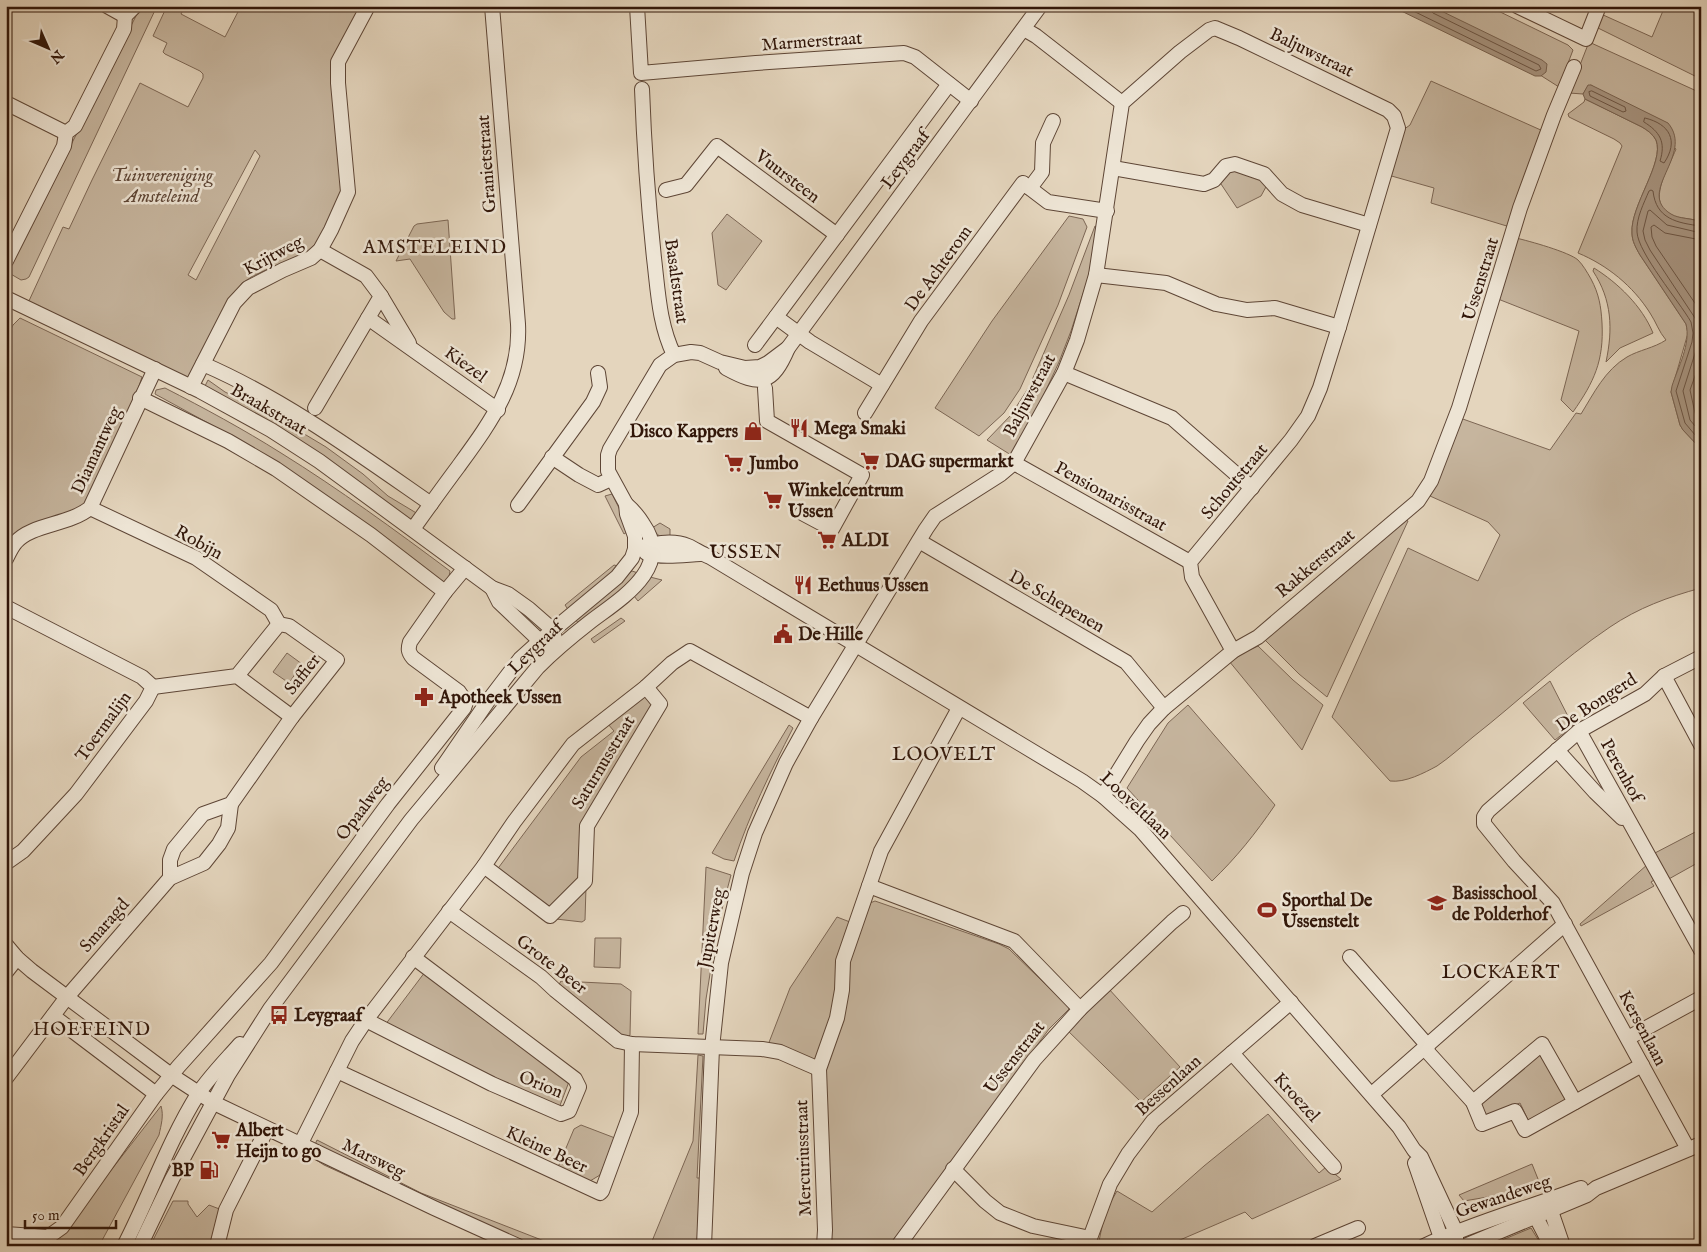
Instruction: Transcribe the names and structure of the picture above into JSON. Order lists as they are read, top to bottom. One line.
{"streets":{"street":["Marmerstraat","Baljuwstraat","Leygraaf","Granietstraat","Vuursteen","Krijtweg","De Achterom","Ussenstraat","Basaltstraat","Kiezel","Braakstraat","Diamantweg","Schoutstraat","Pensionarisstraat","Robijn","Rakkerstraat","De Schepenen","Saffier","De Bongerd","Toermalijn","Saturnusstraat","Perenhof","Looveltlaan","Opaalweg","Smaragd","Jupiterweg","Grote Beer","Kersenlaan","Orion","Bessenlaan","Kroezel","Bergkristal","Kleine Beer","Marsweg","Mercuriusstraat","Gewandeweg"]},"crossings":[["Marmerstraat","Leygraaf"],["Baljuwstraat","Schoutstraat"],["Baljuwstraat","Pensionarisstraat"],["Baljuwstraat","De Schepenen"],["Baljuwstraat","Looveltlaan"],["Baljuwstraat","Jupiterweg"],["Leygraaf","Vuursteen"],["Leygraaf","Basaltstraat"],["Leygraaf","Braakstraat"],["Leygraaf","Looveltlaan"],["Leygraaf","Marsweg"],["Granietstraat","Kiezel"],["Granietstraat","Braakstraat"],["Krijtweg","Kiezel"],["Krijtweg","Braakstraat"],["Ussenstraat","Rakkerstraat"],["Braakstraat","Diamantweg"],["Braakstraat","Opaalweg"],["Diamantweg","Robijn"],["Schoutstraat","Pensionarisstraat"],["Robijn","Saffier"],["Saffier","Smaragd"],["De Bongerd","Perenhof"],["De Bongerd","Kersenlaan"],["Saturnusstraat","Jupiterweg"],["Saturnusstraat","Grote Beer"],["Saturnusstraat","Orion"],["Saturnusstraat","Kleine Beer"],["Saturnusstraat","Marsweg"],["Looveltlaan","Jupiterweg"],["Looveltlaan","Bessenlaan"],["Looveltlaan","Mercuriusstraat"],["Looveltlaan","Gewandeweg"],["Opaalweg","Bergkristal"],["Grote Beer","Kleine Beer"],["Kersenlaan","Gewandeweg"],["Bessenlaan","Kroezel"]],"districts":["AMSTELEIND","USSEN","LOOVELT","LOCKAERT","HOEFEIND"],"parks":["Tuinvereniging Amsteleind"],"places":{"restaurant":["Mega Smaki","Eethuus Ussen"],"shop":["Disco Kappers"],"supermarket":["DAG supermarkt","Jumbo","Winkelcentrum Ussen","ALDI","Albert Heijn to go"],"public building":["De Hille"],"pharmacy":["Apotheek Ussen"],"school or university":["Basisschool de Polderhof"],"sports":["Sporthal De Ussenstelt"],"bus stop":["Leygraaf"],"fuel station":["BP"]},"scale_bar":"50 m","north":"bottom right"}
